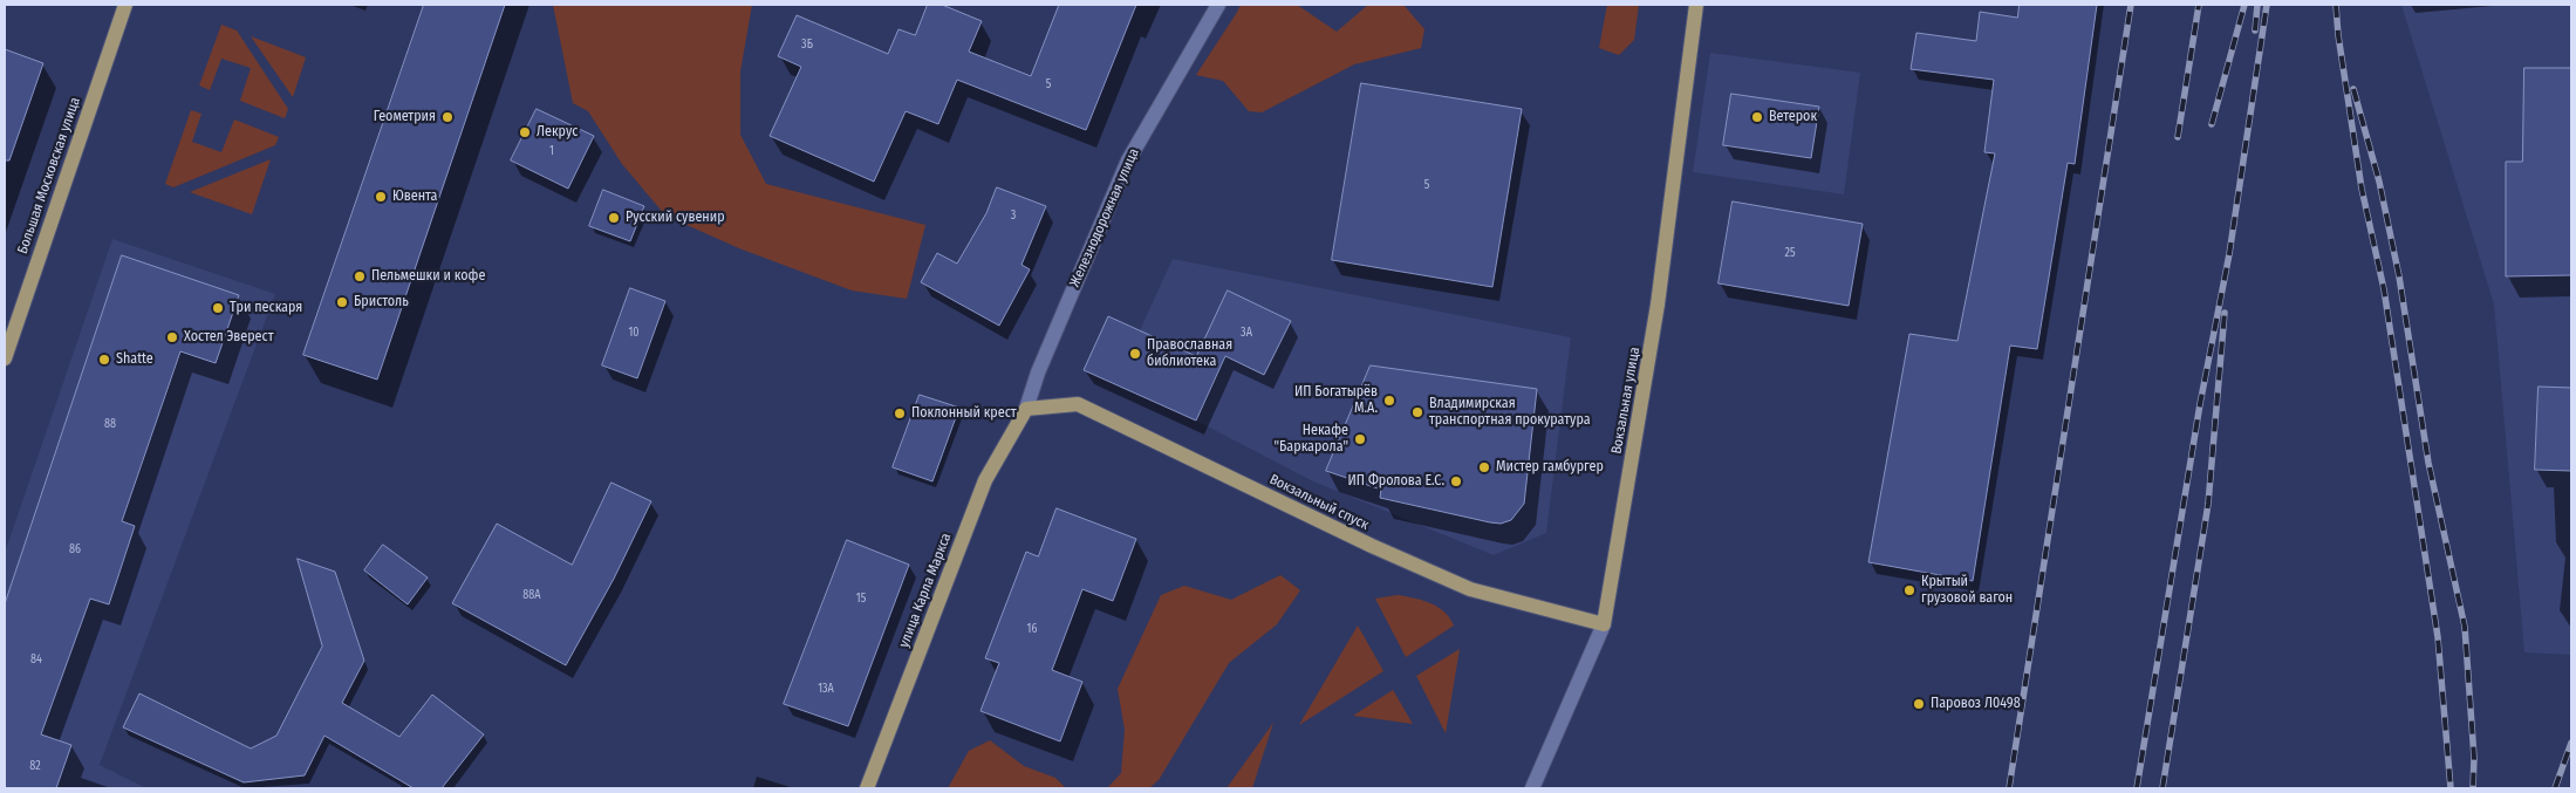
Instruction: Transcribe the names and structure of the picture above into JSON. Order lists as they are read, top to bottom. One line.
{"streets":{"main road":["Большая Московская улица","Вокзальная улица","Вокзальный спуск","улица Карла Маркса"],"street":["Железнодорожная улица"]},"crossings":[["Железнодорожная улица","Вокзальный спуск"],["Железнодорожная улица","улица Карла Маркса"],["Вокзальная улица","Вокзальный спуск"],["Вокзальный спуск","улица Карла Маркса"]],"places":["Геометрия","Ветерок","Лекрус","Ювента","Русский сувенир","Пельмешки и кофе","Бристоль","Три пескаря","Хостел Эверест","Православная библиотека","Shatte","ИП Богатырёв М.А.","Владимирская транспортная прокуратура","Поклонный крест","Некафе \"Баркарола\"","Мистер гамбургер","ИП Фролова Е.С.","Крытый грузовой вагон","Паровоз Л0498"],"house_numbers":["3Б","5","1","5","3","25","10","3А","88","86","88А","15","16","84","13А","82"]}
